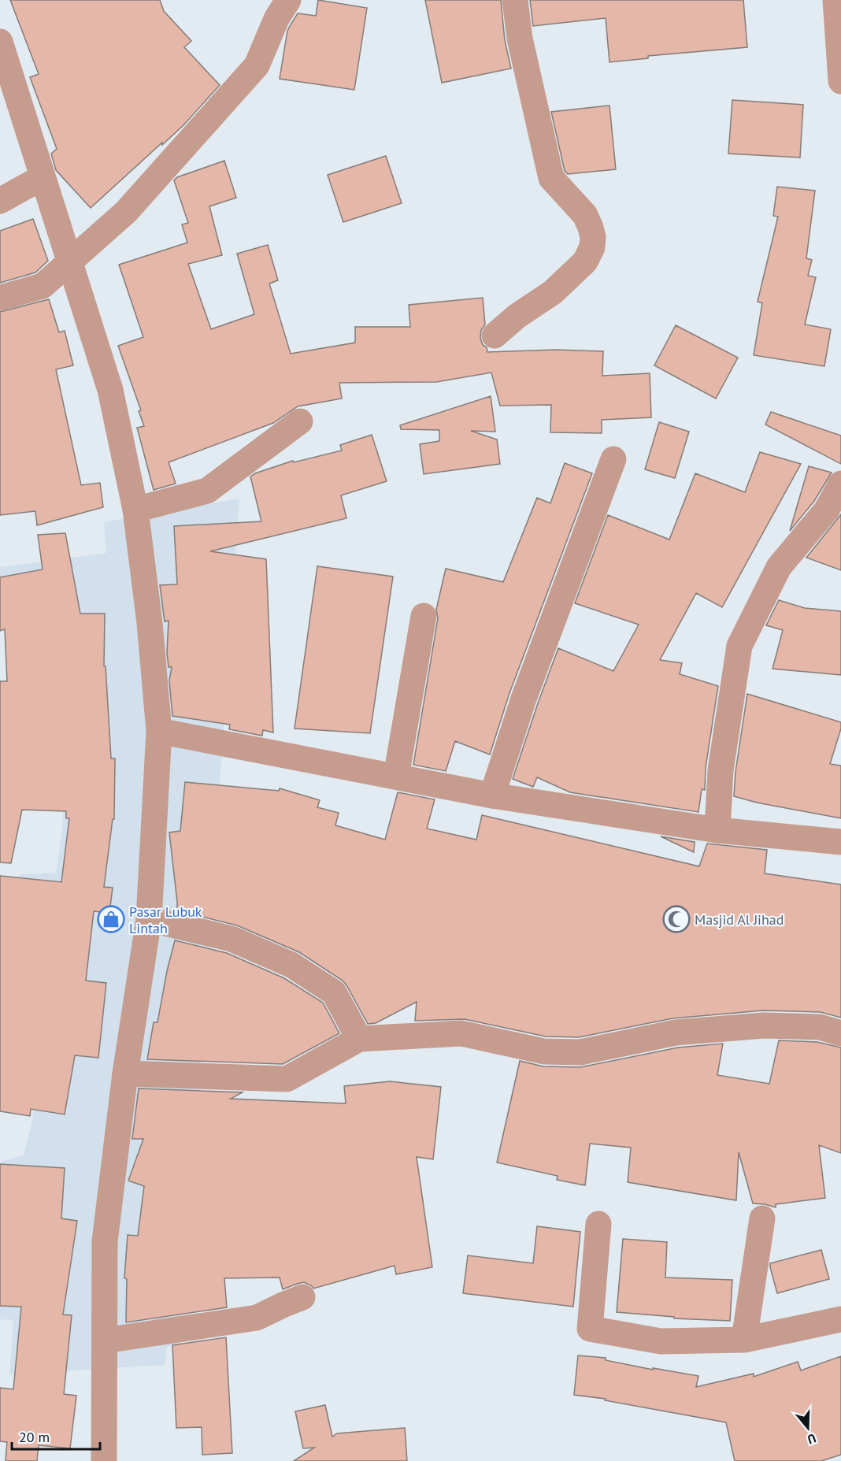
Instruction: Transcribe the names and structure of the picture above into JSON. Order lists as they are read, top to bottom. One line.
{"places":{"shop":["Pasar Lubuk Lintah"],"mosque":["Masjid Al Jihad"]},"scale_bar":"20 m","north":"bottom"}
